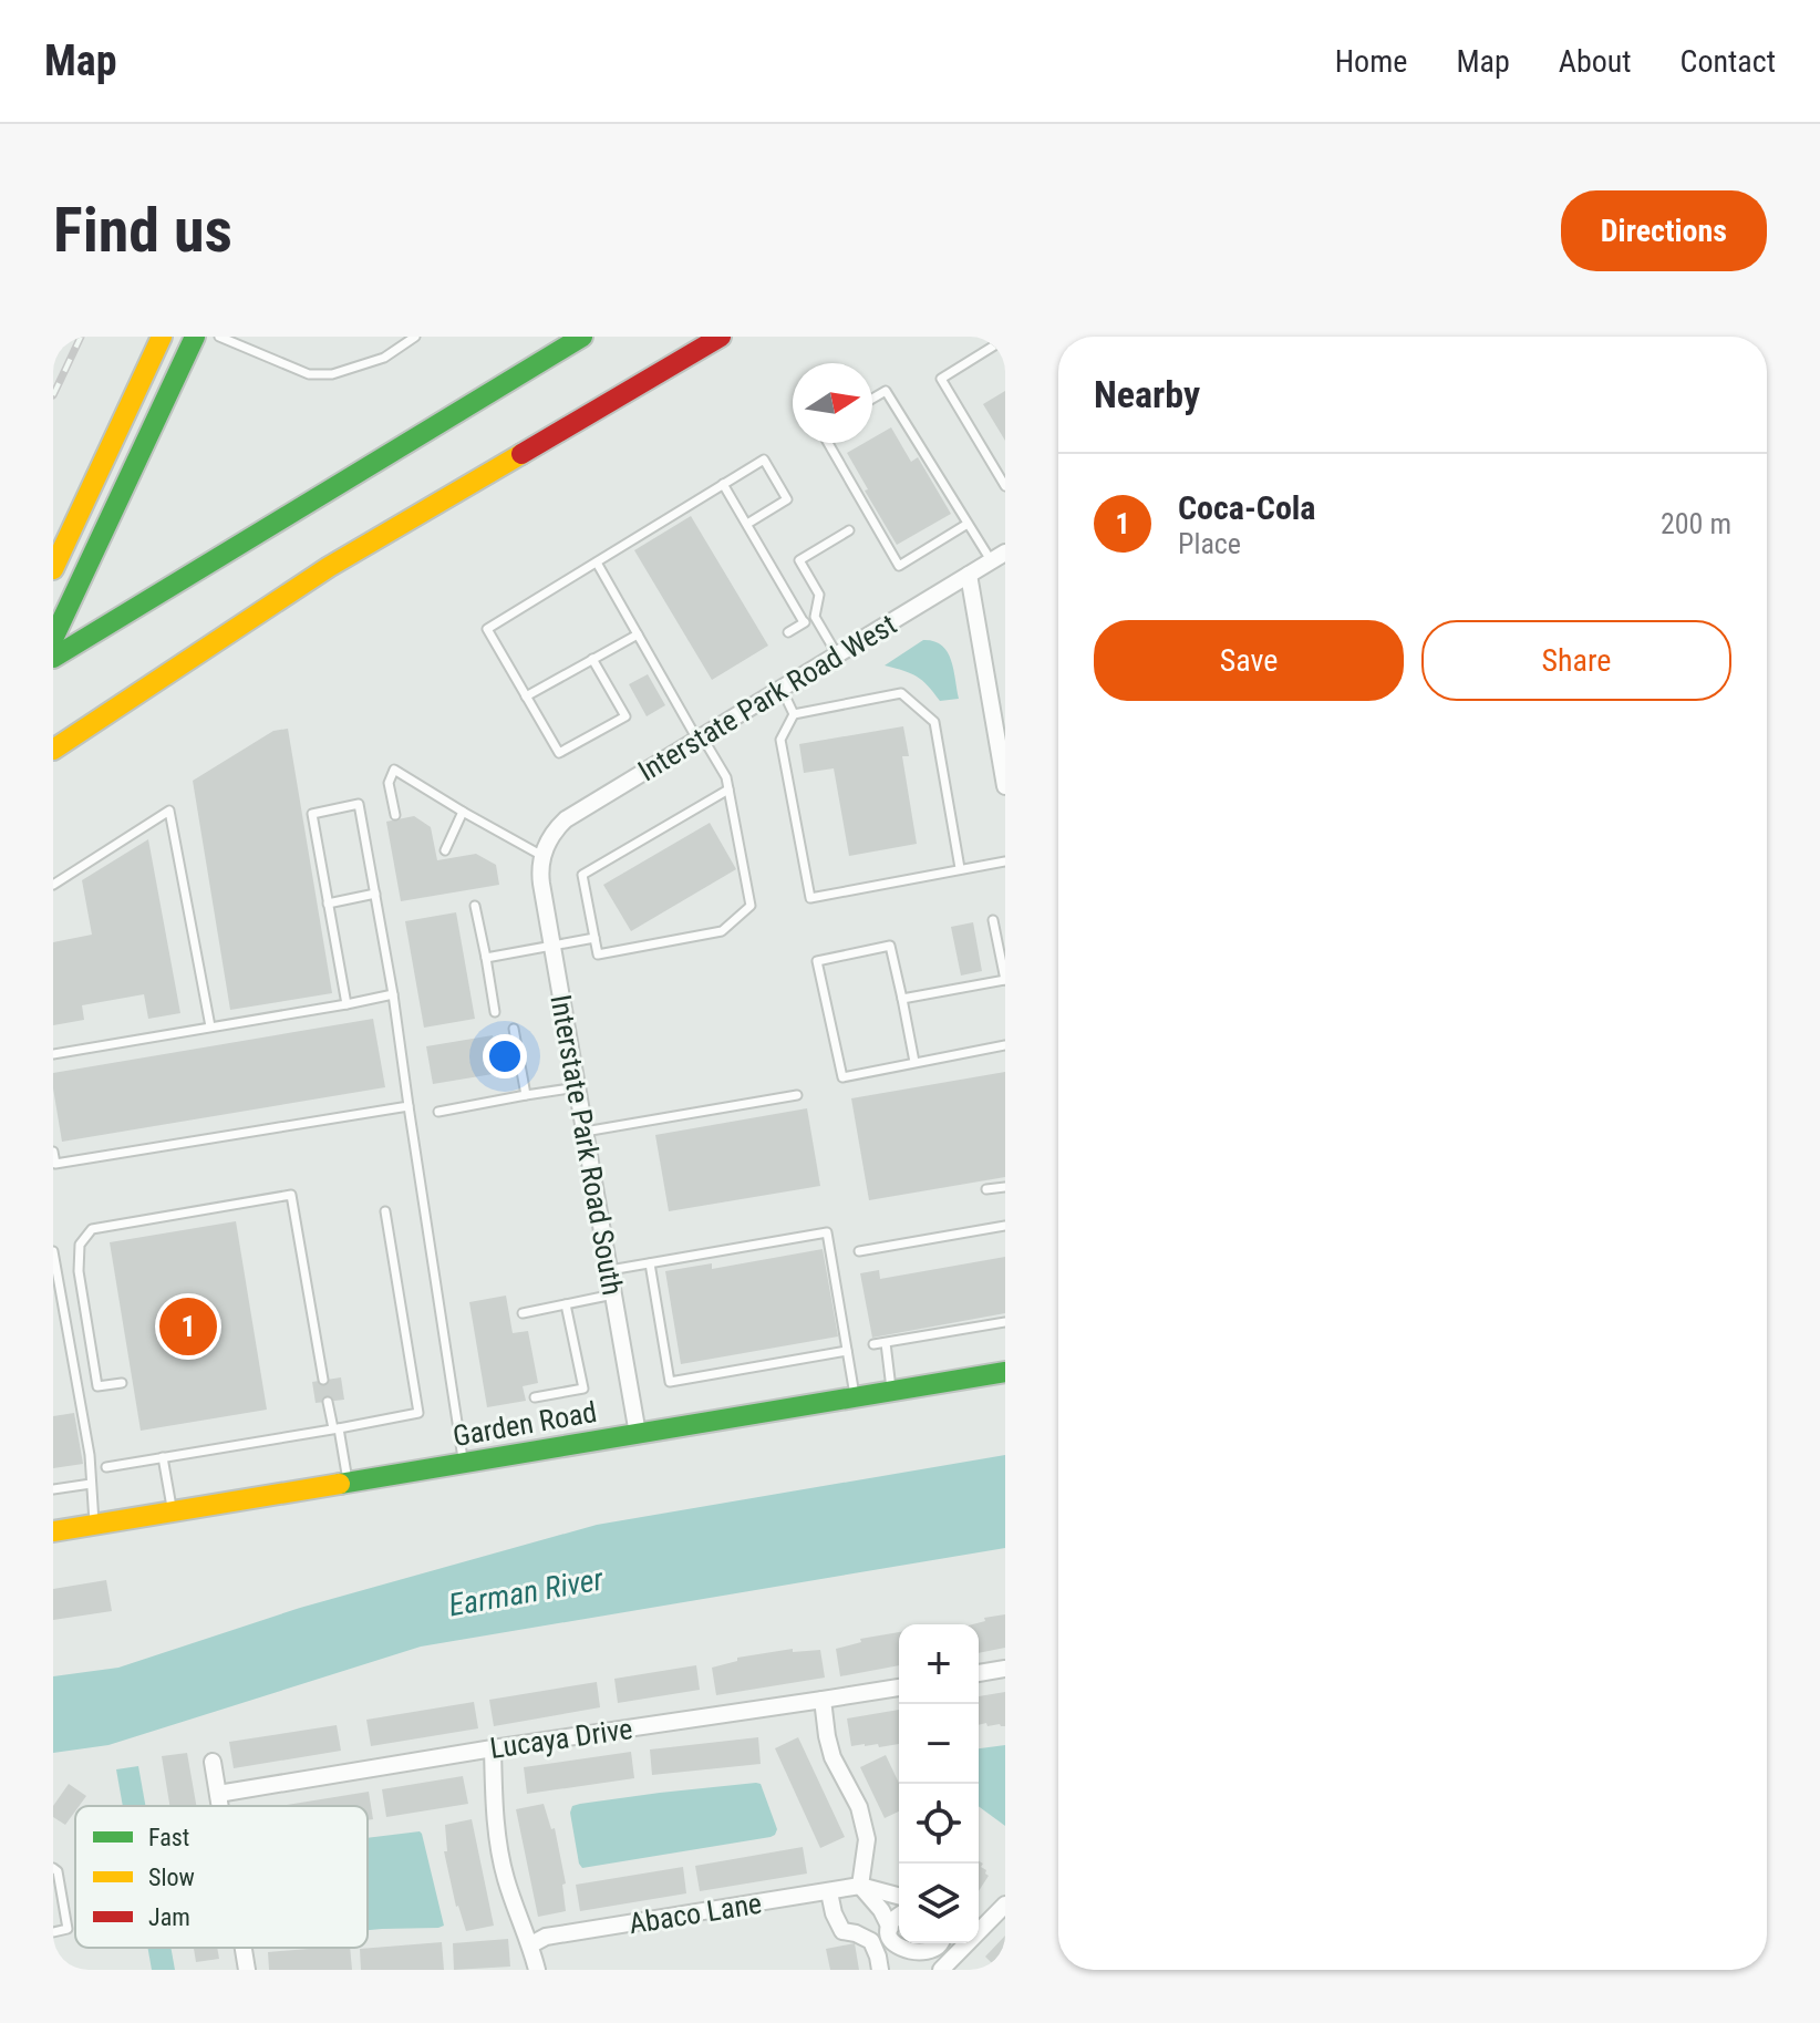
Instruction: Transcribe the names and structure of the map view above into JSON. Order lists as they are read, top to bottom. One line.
{"streets":{"main road":["Garden Road"],"street":["Interstate Park Road West","Interstate Park Road South","Lucaya Drive","Abaco Lane"]},"crossings":[["Interstate Park Road West","Interstate Park Road South"],["Interstate Park Road South","Garden Road"]],"water":["Earman River"],"legend":["Fast","Slow","Jam"],"north":"right","page":{"header":"Map","nav":["Home","Map","About","Contact"],"buttons":["Directions",["Save","Share"]],"title":"Find us","heading":"Nearby","list":[{"mark":"1","name":"Coca-Cola","note":"Place","value":"200 m"}],"pins":"1","map_buttons":["+","−"]}}
